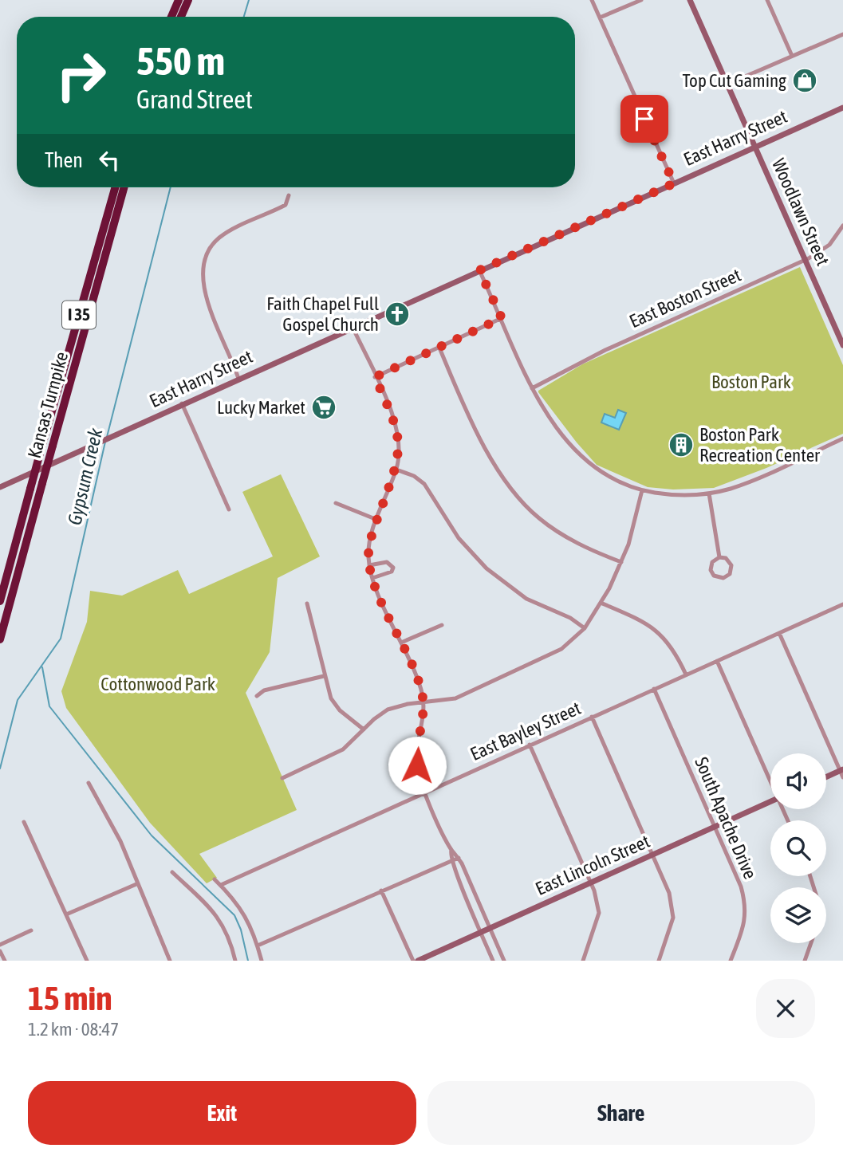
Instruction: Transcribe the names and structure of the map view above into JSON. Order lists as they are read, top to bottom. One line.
{"streets":{"highway":["I 35","Kansas Turnpike"],"main road":["East Harry Street","Woodlawn Street","East Lincoln Street"],"street":["East Boston Street","East Bayley Street","South Apache Drive"]},"crossings":[["East Harry Street","Woodlawn Street"],["Woodlawn Street","East Boston Street"],["East Bayley Street","South Apache Drive"],["South Apache Drive","East Lincoln Street"]],"water":["Gypsum Creek"],"parks":["Boston Park","Cottonwood Park"],"places":{"shop":["Top Cut Gaming"],"church":["Faith Chapel Full Gospel Church"],"supermarket":["Lucky Market"],"building":["Boston Park Recreation Center"]},"page":{"turn":["550 m","Grand Street"],"then":"Then","heading":["15 min","1.2 km · 08:47"],"buttons":["Exit","Share"]}}
